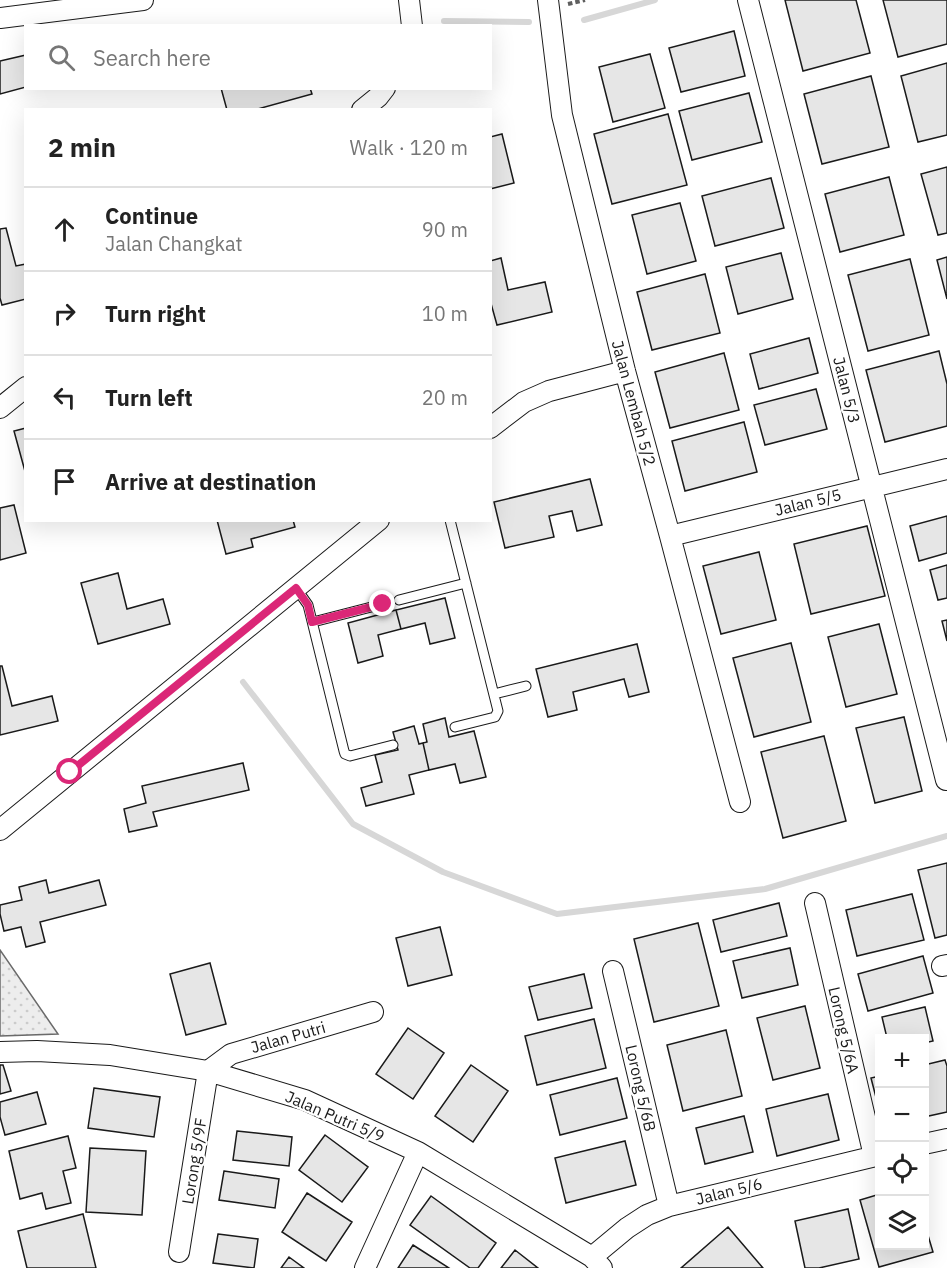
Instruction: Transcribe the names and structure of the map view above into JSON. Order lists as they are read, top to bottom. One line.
{"streets":{"street":["Jalan 5/3","Jalan Lembah 5/2","Jalan 5/5","Lorong 5/6A","Jalan Putri","Lorong 5/6B","Jalan Putri 5/9","Lorong 5/9F","Jalan 5/6"]},"crossings":[["Jalan 5/3","Jalan 5/5"],["Jalan Lembah 5/2","Jalan 5/5"],["Jalan Putri","Jalan Putri 5/9"],["Jalan Putri","Lorong 5/9F"],["Lorong 5/6B","Jalan 5/6"],["Jalan Putri 5/9","Lorong 5/9F"],["Jalan Putri 5/9","Jalan 5/6"]],"page":{"search":"Search here","heading":["2 min","Walk · 120 m"],"list":[["Continue","Jalan Changkat","90 m"],["Turn right","10 m"],["Turn left","20 m"],"Arrive at destination"],"map_buttons":["+","−"]}}
